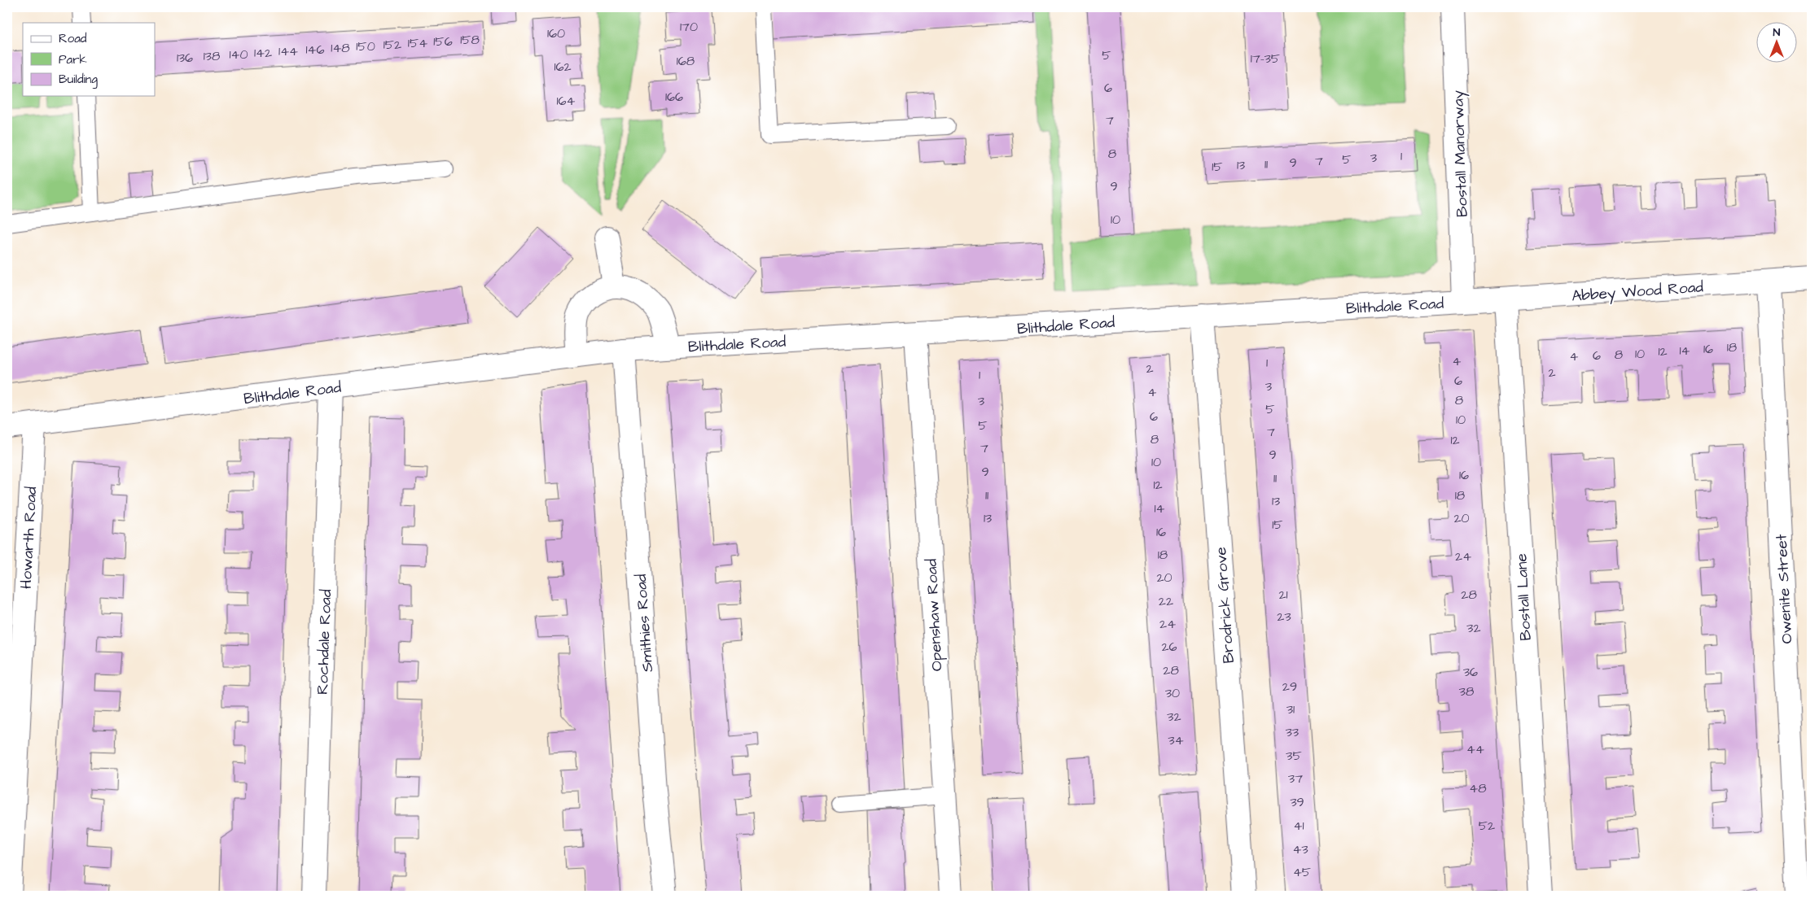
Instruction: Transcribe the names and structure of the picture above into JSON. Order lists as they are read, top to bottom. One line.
{"streets":{"street":["Bostall Manorway","Abbey Wood Road","Blithdale Road","Howarth Road","Owenite Street","Bostall Lane","Brodrick Grove","Openshaw Road","Smithies Road","Rochdale Road"]},"crossings":[["Bostall Manorway","Abbey Wood Road"],["Bostall Manorway","Blithdale Road"],["Abbey Wood Road","Blithdale Road"],["Abbey Wood Road","Owenite Street"],["Abbey Wood Road","Bostall Lane"],["Blithdale Road","Howarth Road"],["Blithdale Road","Brodrick Grove"],["Blithdale Road","Openshaw Road"],["Blithdale Road","Smithies Road"],["Blithdale Road","Rochdale Road"]],"house_numbers":["170","160","158","156","154","152","150","148","146","144","142","140","5","138","136","17-35","168","162","6","166","164","7","8","1","3","5","7","9","11","13","15","9","10","18","16","14","12","10","8","6","4","4","1","2","2","1","6","3","4","8","3","5","6","10","5","7","8","12","7","9","10","9","16","11","12","11","18","13","14","13","20","15","16","18","24","20","21","28","22","23","24","32","26","28","36","29","38","30","31","32","33","34","44","35","37","48","39","41","52","43","45"],"legend":["Road","Park","Building"],"north":"top"}
